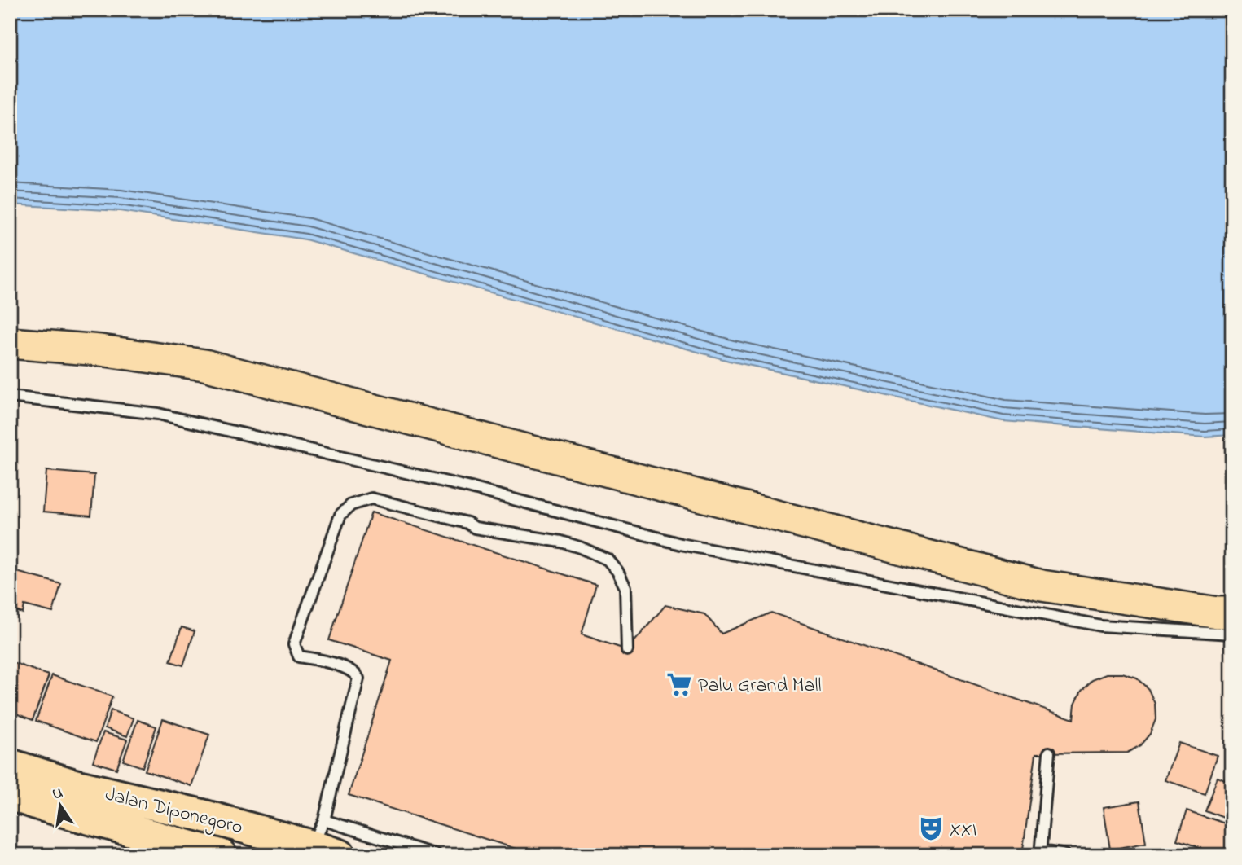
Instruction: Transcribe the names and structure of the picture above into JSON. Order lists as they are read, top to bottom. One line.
{"streets":{"highway":["Jalan Diponegoro"]},"places":{"supermarket":["Palu Grand Mall"],"theatre":["XXI"]},"north":"top"}
